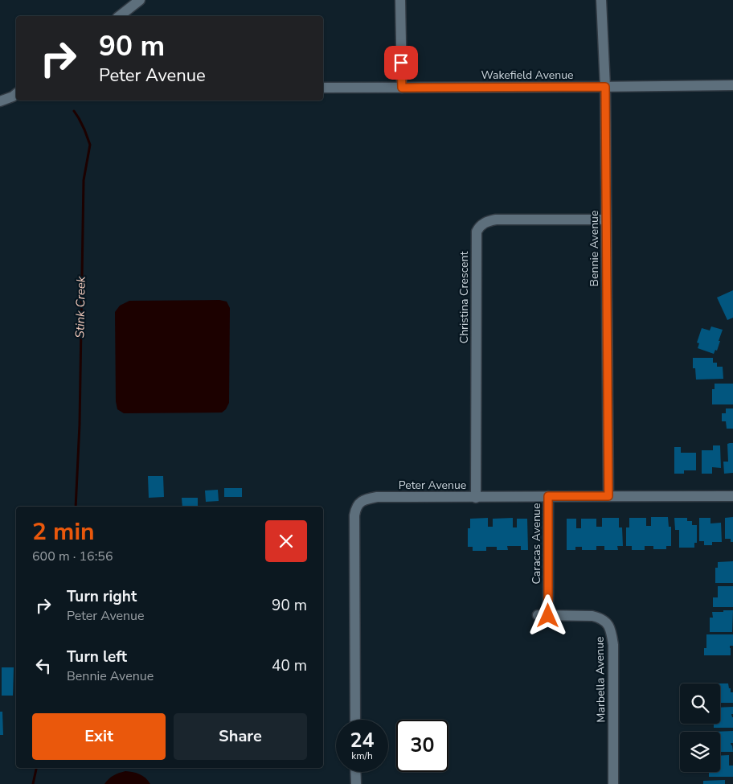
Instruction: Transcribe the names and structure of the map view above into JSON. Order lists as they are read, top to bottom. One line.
{"streets":{"street":["Wakefield Avenue","Bennie Avenue","Christina Crescent","Peter Avenue","Caracas Avenue","Marbella Avenue"]},"crossings":[["Wakefield Avenue","Bennie Avenue"],["Bennie Avenue","Christina Crescent"],["Bennie Avenue","Peter Avenue"],["Christina Crescent","Peter Avenue"],["Peter Avenue","Caracas Avenue"],["Caracas Avenue","Marbella Avenue"]],"water":["Stink Creek"],"page":{"turn":["90 m","Peter Avenue"],"heading":["2 min","600 m · 16:56"],"list":[{"name":"Turn right","note":"Peter Avenue","value":"90 m"},{"name":"Turn left","note":"Bennie Avenue","value":"40 m"}],"buttons":["Exit","Share"],"speed":"24 km/h","limit":"30"}}
